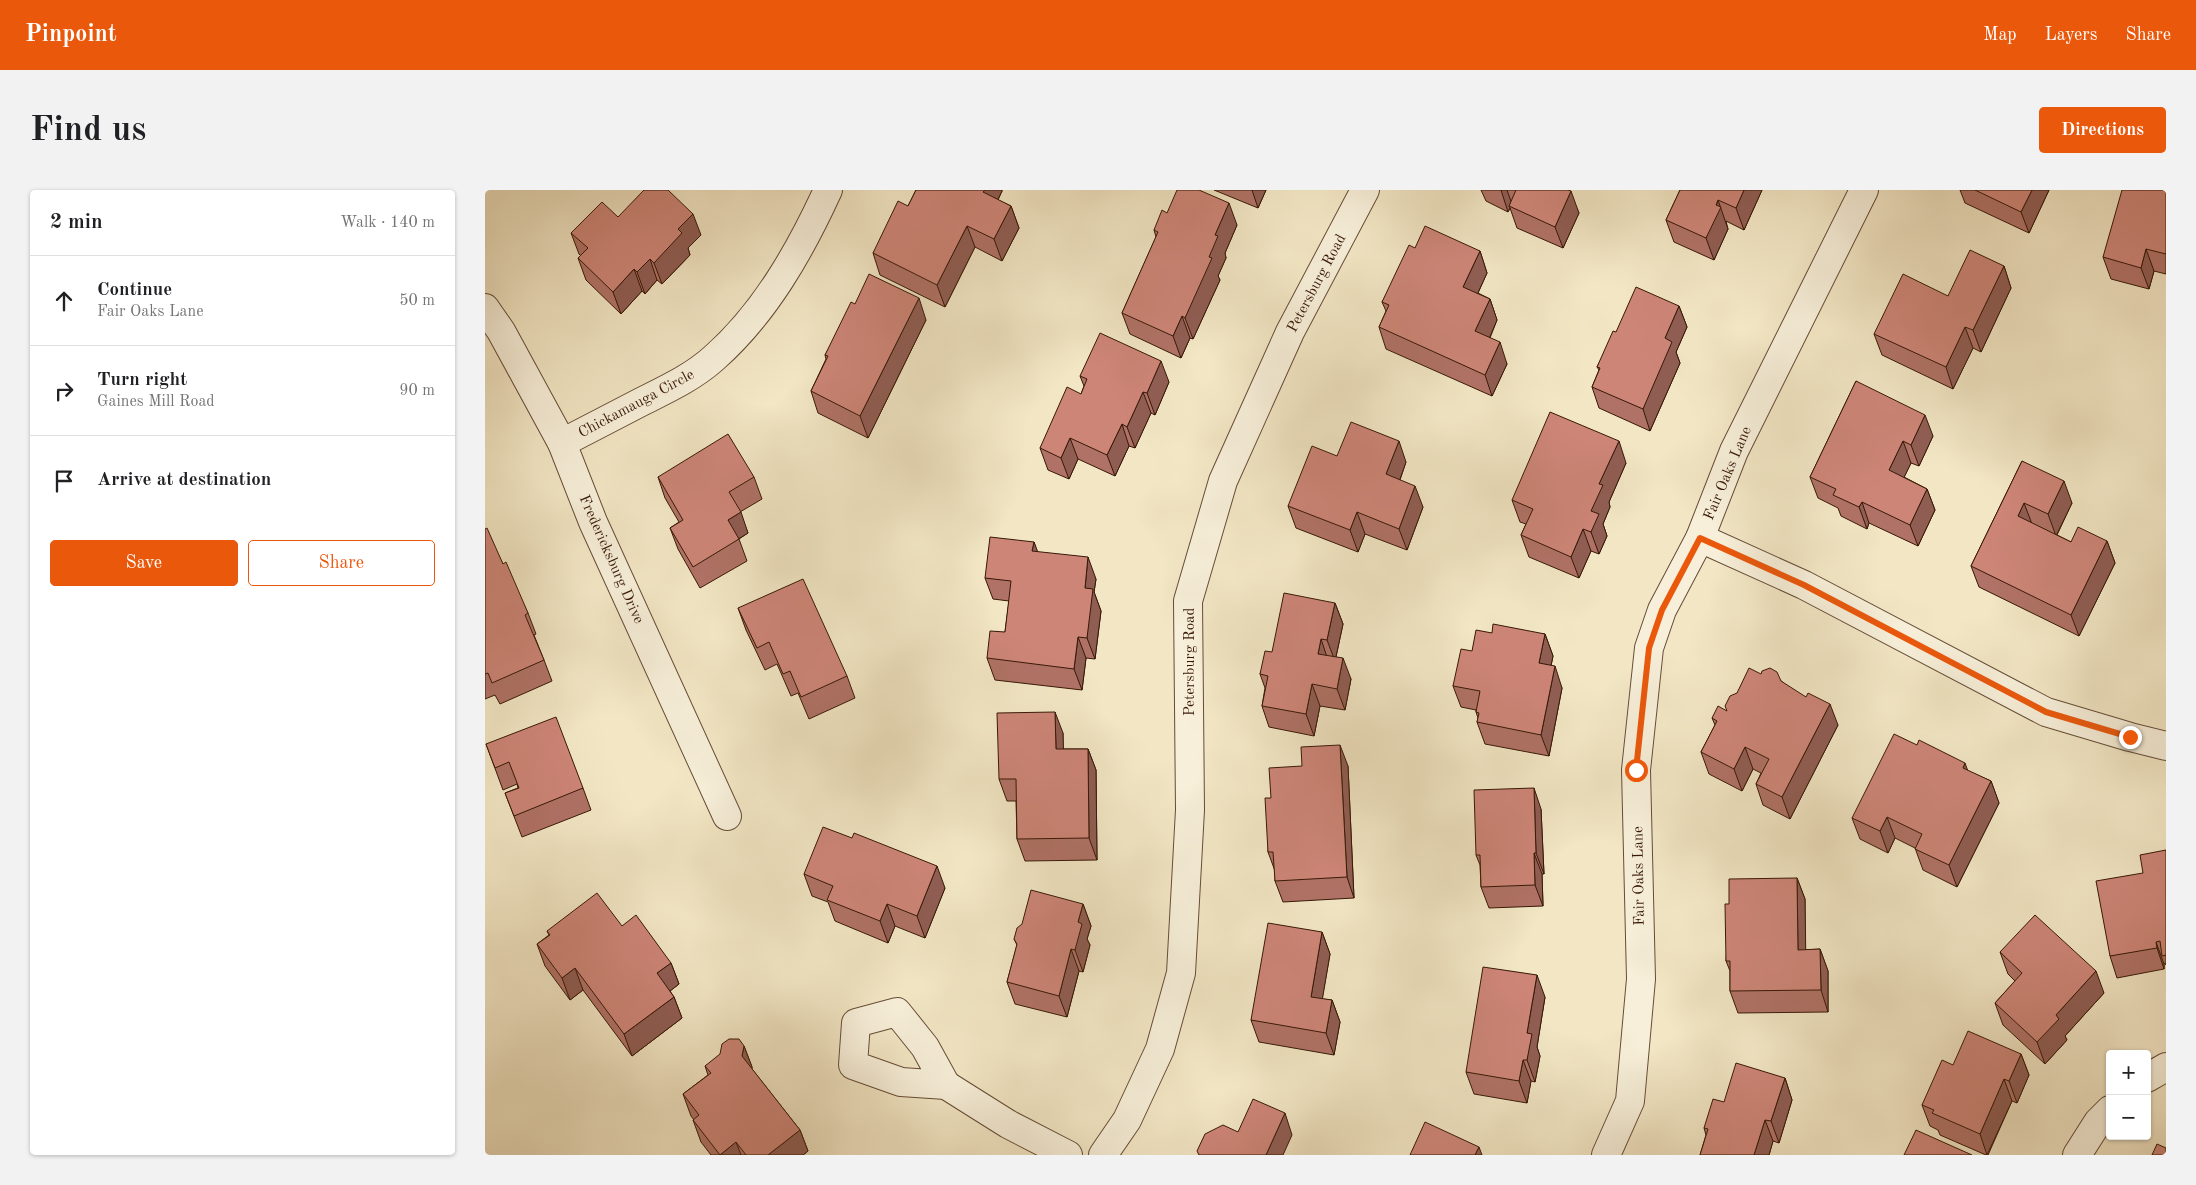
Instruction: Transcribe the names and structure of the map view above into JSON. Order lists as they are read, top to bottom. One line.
{"streets":{"street":["Petersburg Road","Chickamauga Circle","Fair Oaks Lane","Fredericksburg Drive"]},"crossings":[["Chickamauga Circle","Fredericksburg Drive"]],"page":{"header":"Pinpoint","nav":["Map","Layers","Share"],"buttons":["Directions",["Save","Share"]],"title":"Find us","heading":["2 min","Walk · 140 m"],"list":[["Continue","Fair Oaks Lane","50 m"],["Turn right","Gaines Mill Road","90 m"],"Arrive at destination"],"map_buttons":["+","−"]}}
